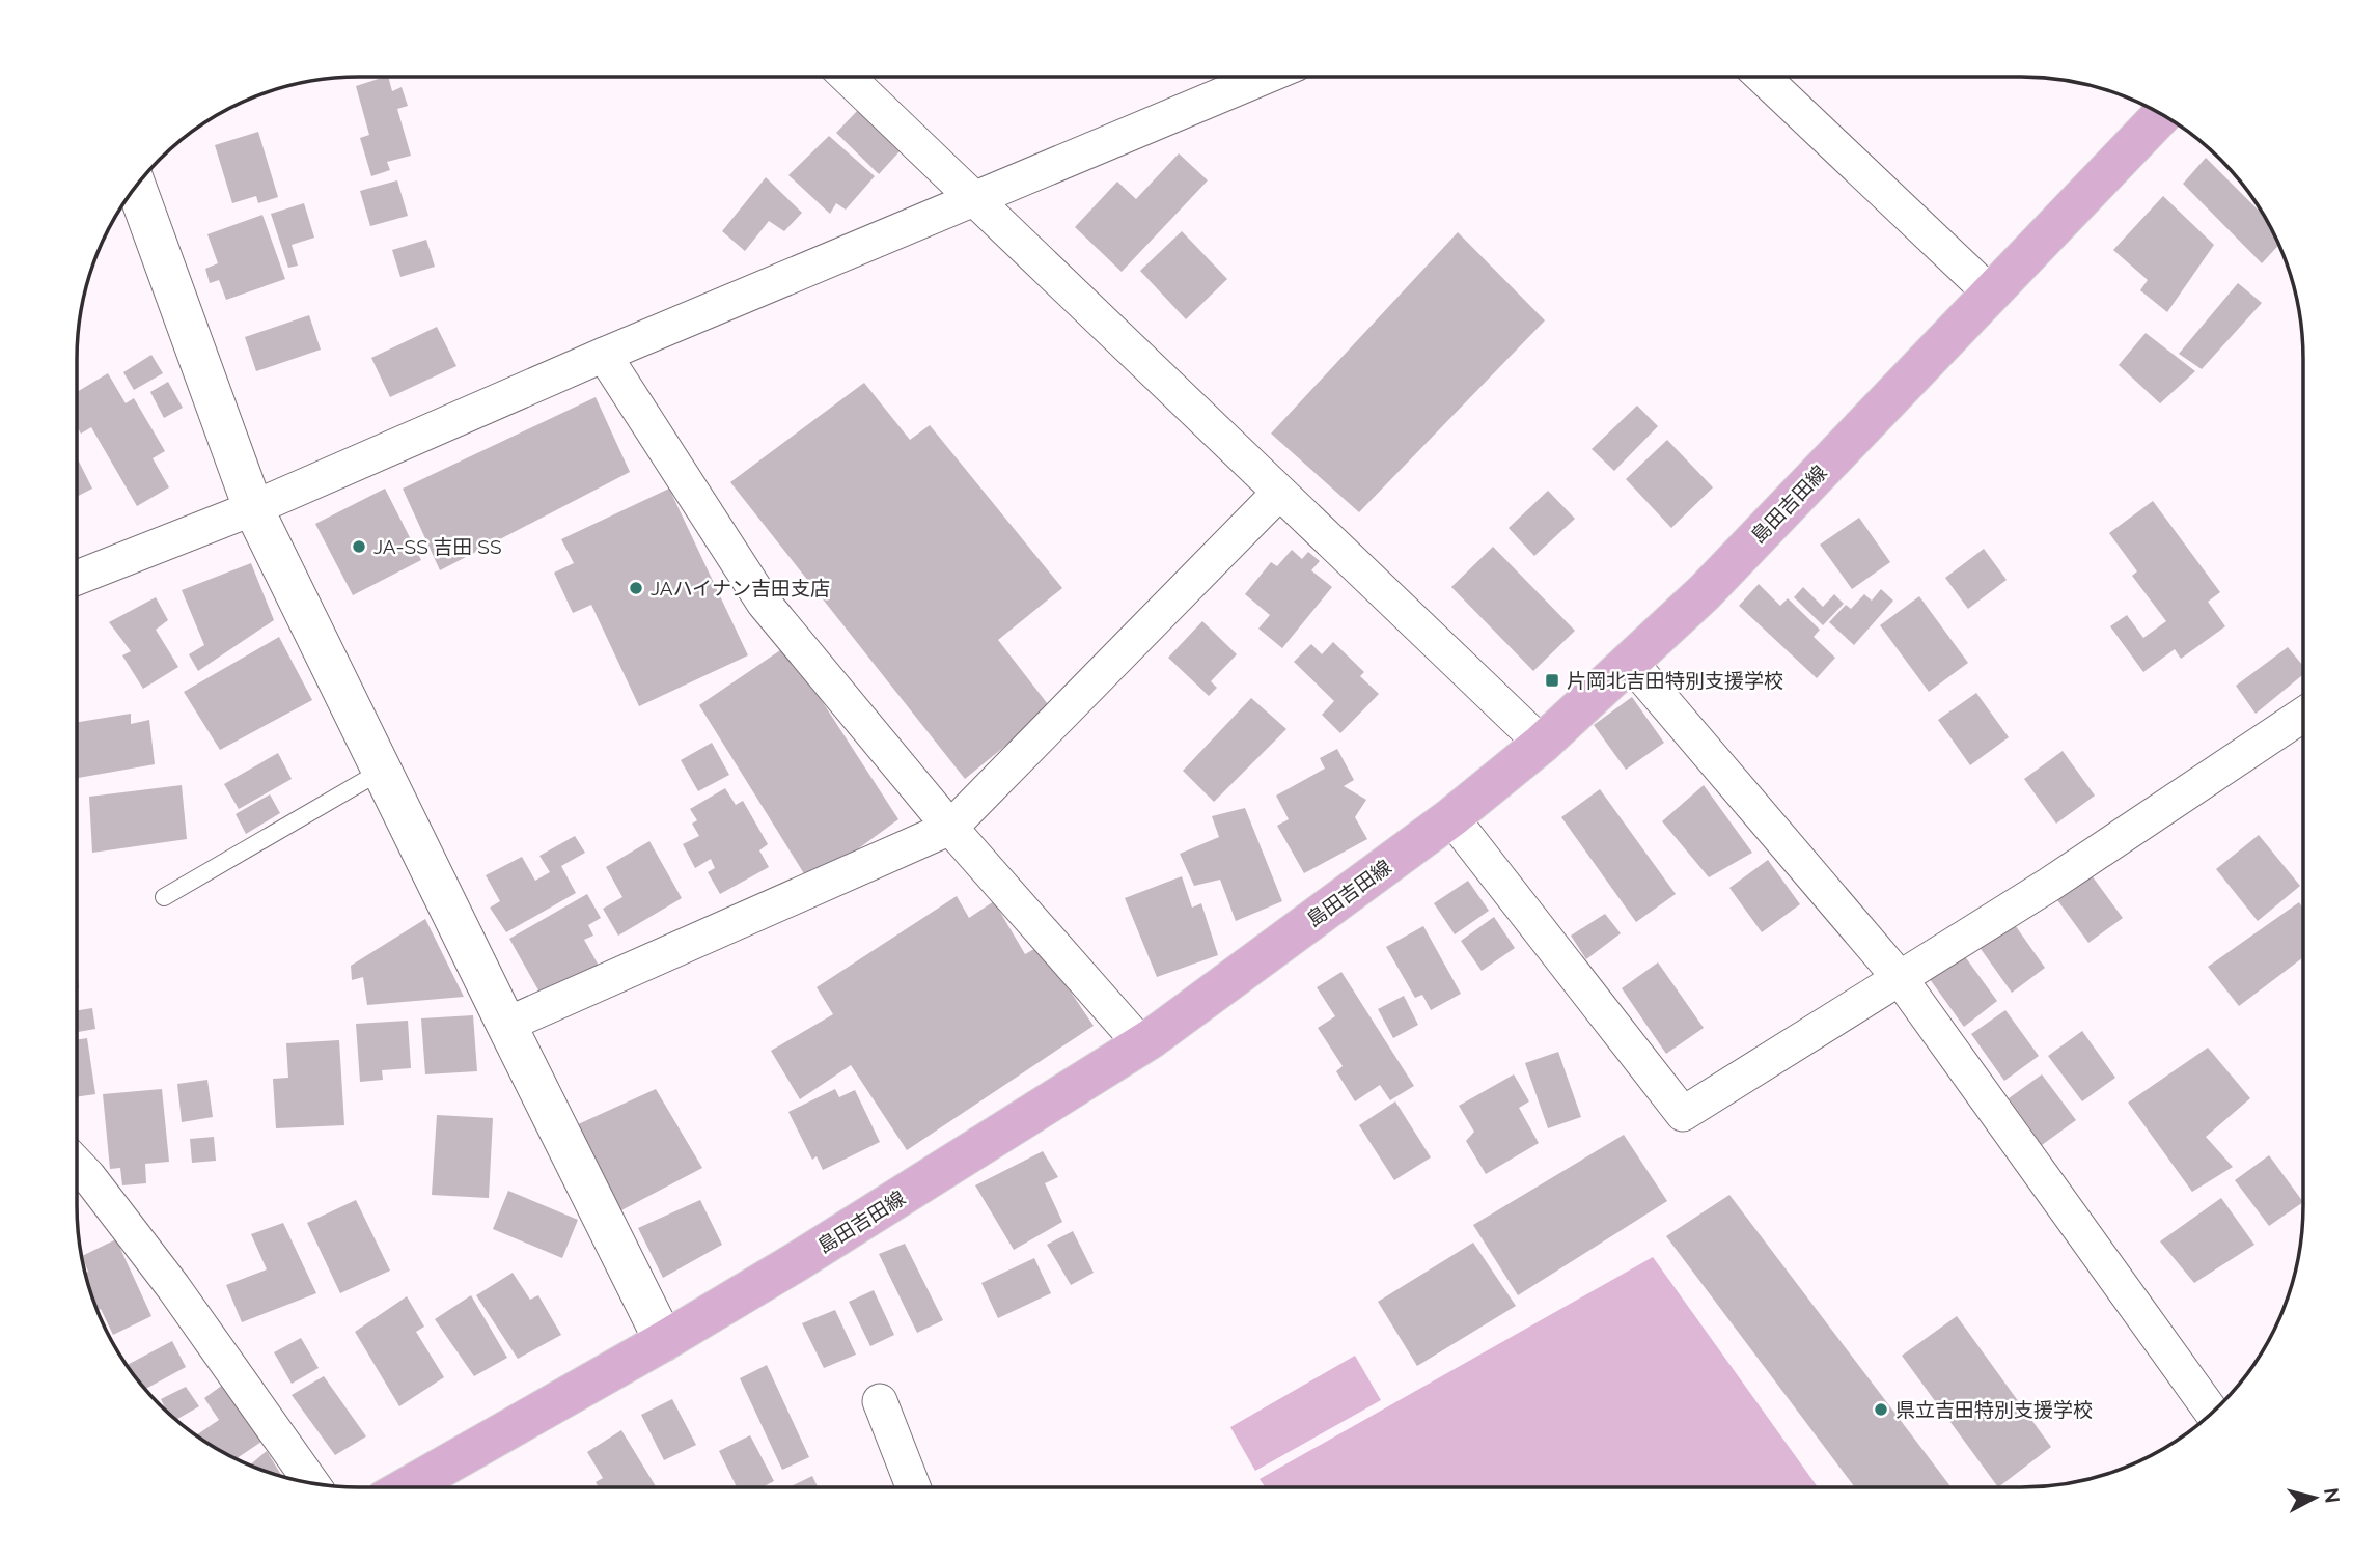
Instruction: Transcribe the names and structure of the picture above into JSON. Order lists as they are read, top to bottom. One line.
{"streets":{"main road":["島田吉田線"]},"places":{"other":["JA-SS 吉田 SS","JAハイナン吉田支店","県立吉田特別支援学校"],"transit":["片岡北吉田特別支援学校"]},"north":"right"}
